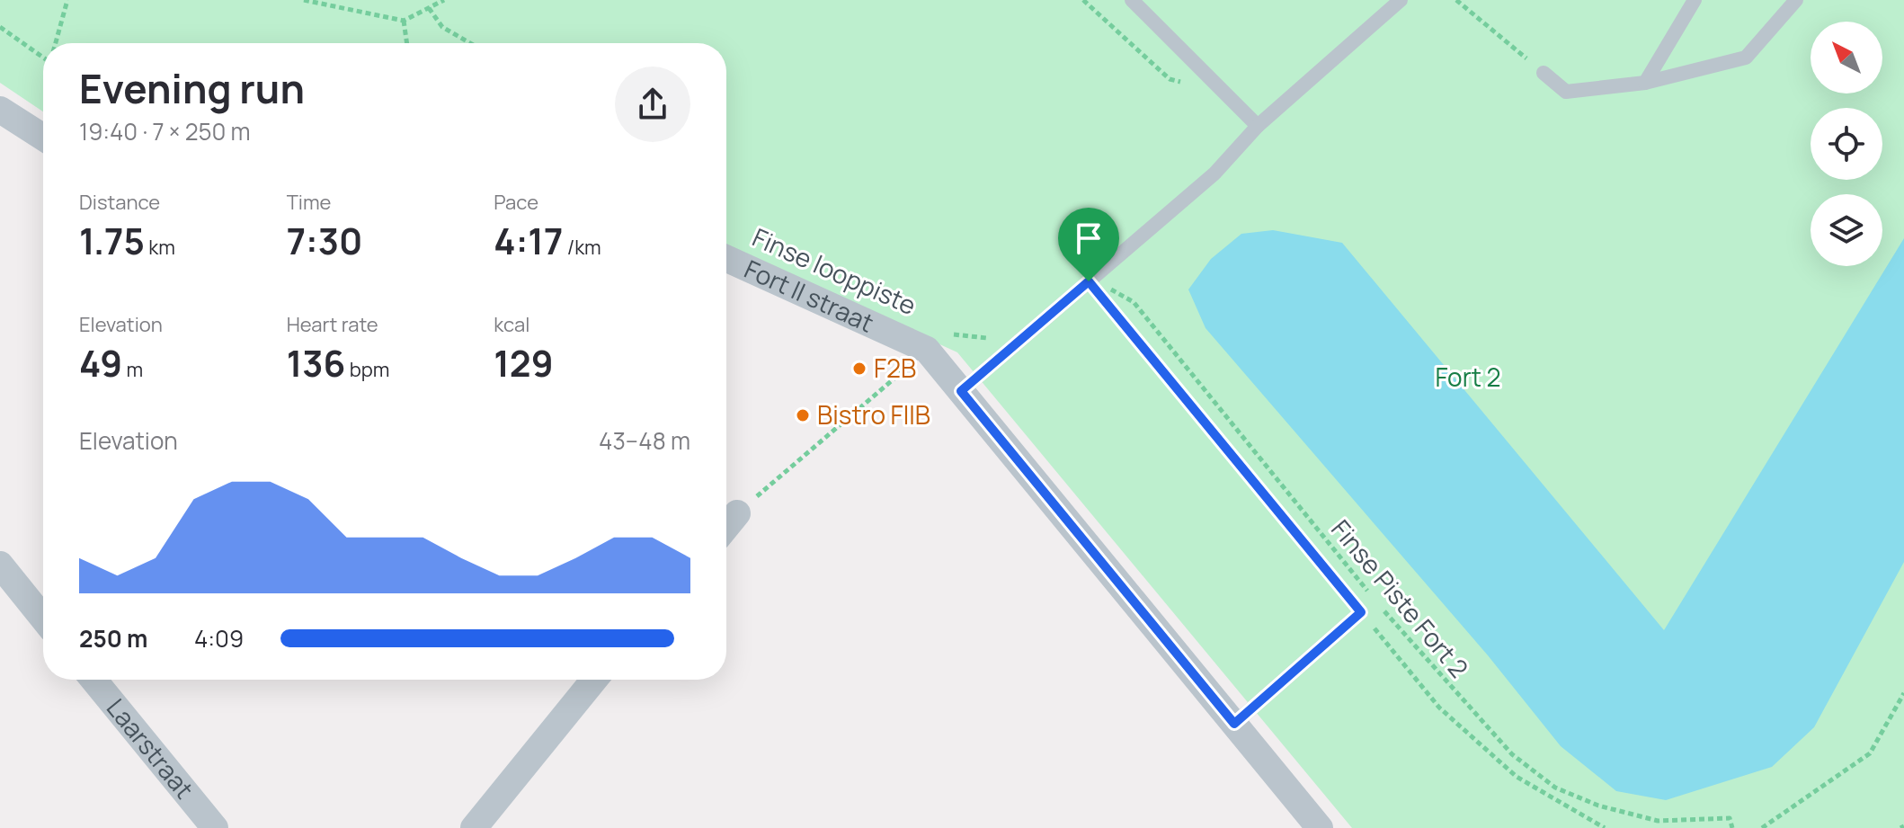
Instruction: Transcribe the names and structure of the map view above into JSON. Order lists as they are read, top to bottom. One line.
{"streets":{"street":["Fort II straat","Laarstraat"],"path":["Finse looppiste","Finse Piste Fort 2"]},"crossings":[["Finse looppiste","Fort II straat"]],"parks":["Fort 2"],"places":["F2B","Bistro FIIB"],"north":"top left","page":{"heading":["Evening run","19:40 · 7 × 250 m"],"stats":[["Distance","1.75 km"],["Time","7:30"],["Pace","4:17 /km"],["Elevation","49 m"],["Heart rate","136 bpm"],["kcal","129"]],"chart":["Elevation","43–48 m"],"list":[{"name":"250 m","note":"4:09"}]}}
